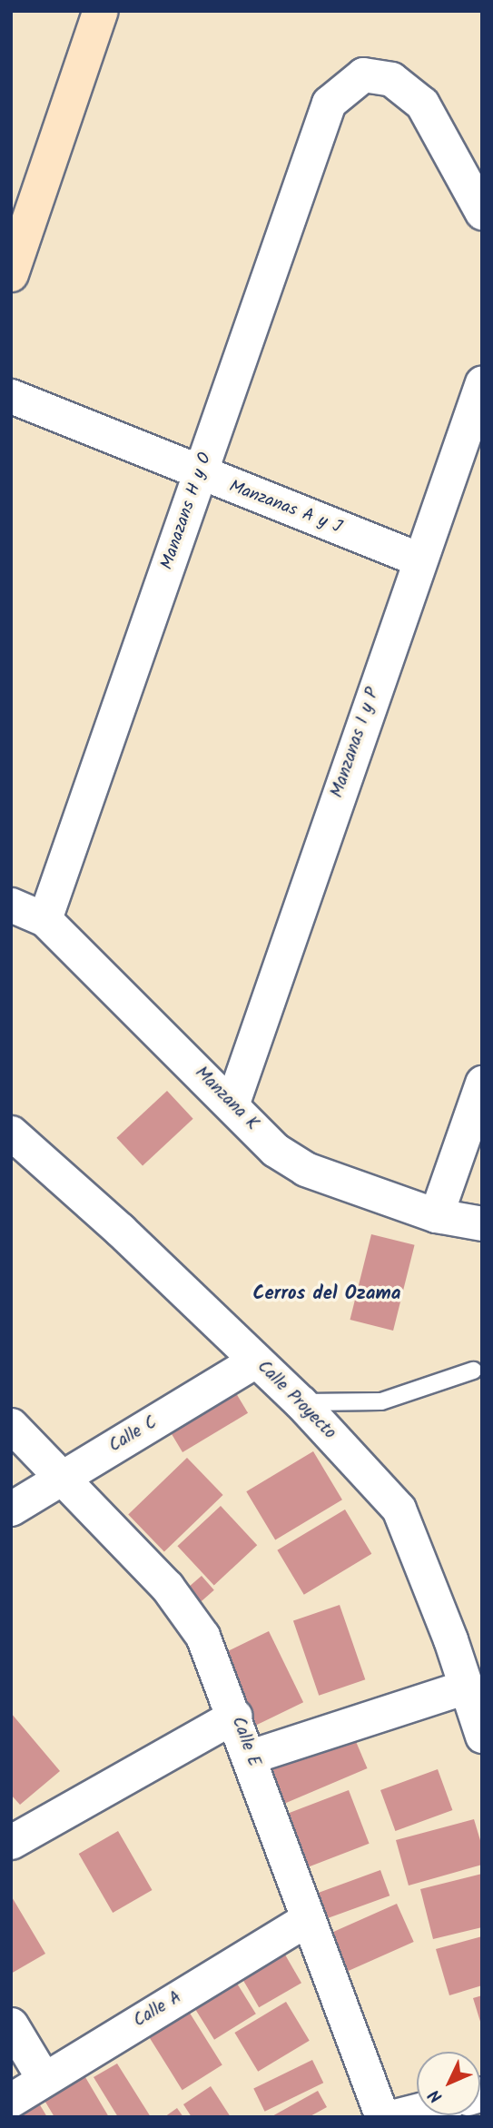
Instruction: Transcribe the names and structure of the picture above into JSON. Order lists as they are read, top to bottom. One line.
{"streets":{"street":["Manzanas A y J","Manazans H y O","Manzanas I y P","Manzana K","Calle Proyecto","Calle C","Calle E","Calle A"]},"crossings":[["Manzanas A y J","Manazans H y O"],["Manzanas A y J","Manzanas I y P"],["Manazans H y O","Manzana K"],["Manzanas I y P","Manzana K"],["Calle Proyecto","Calle C"],["Calle C","Calle E"],["Calle E","Calle A"]],"districts":["Cerros del Ozama"],"north":"bottom left"}
